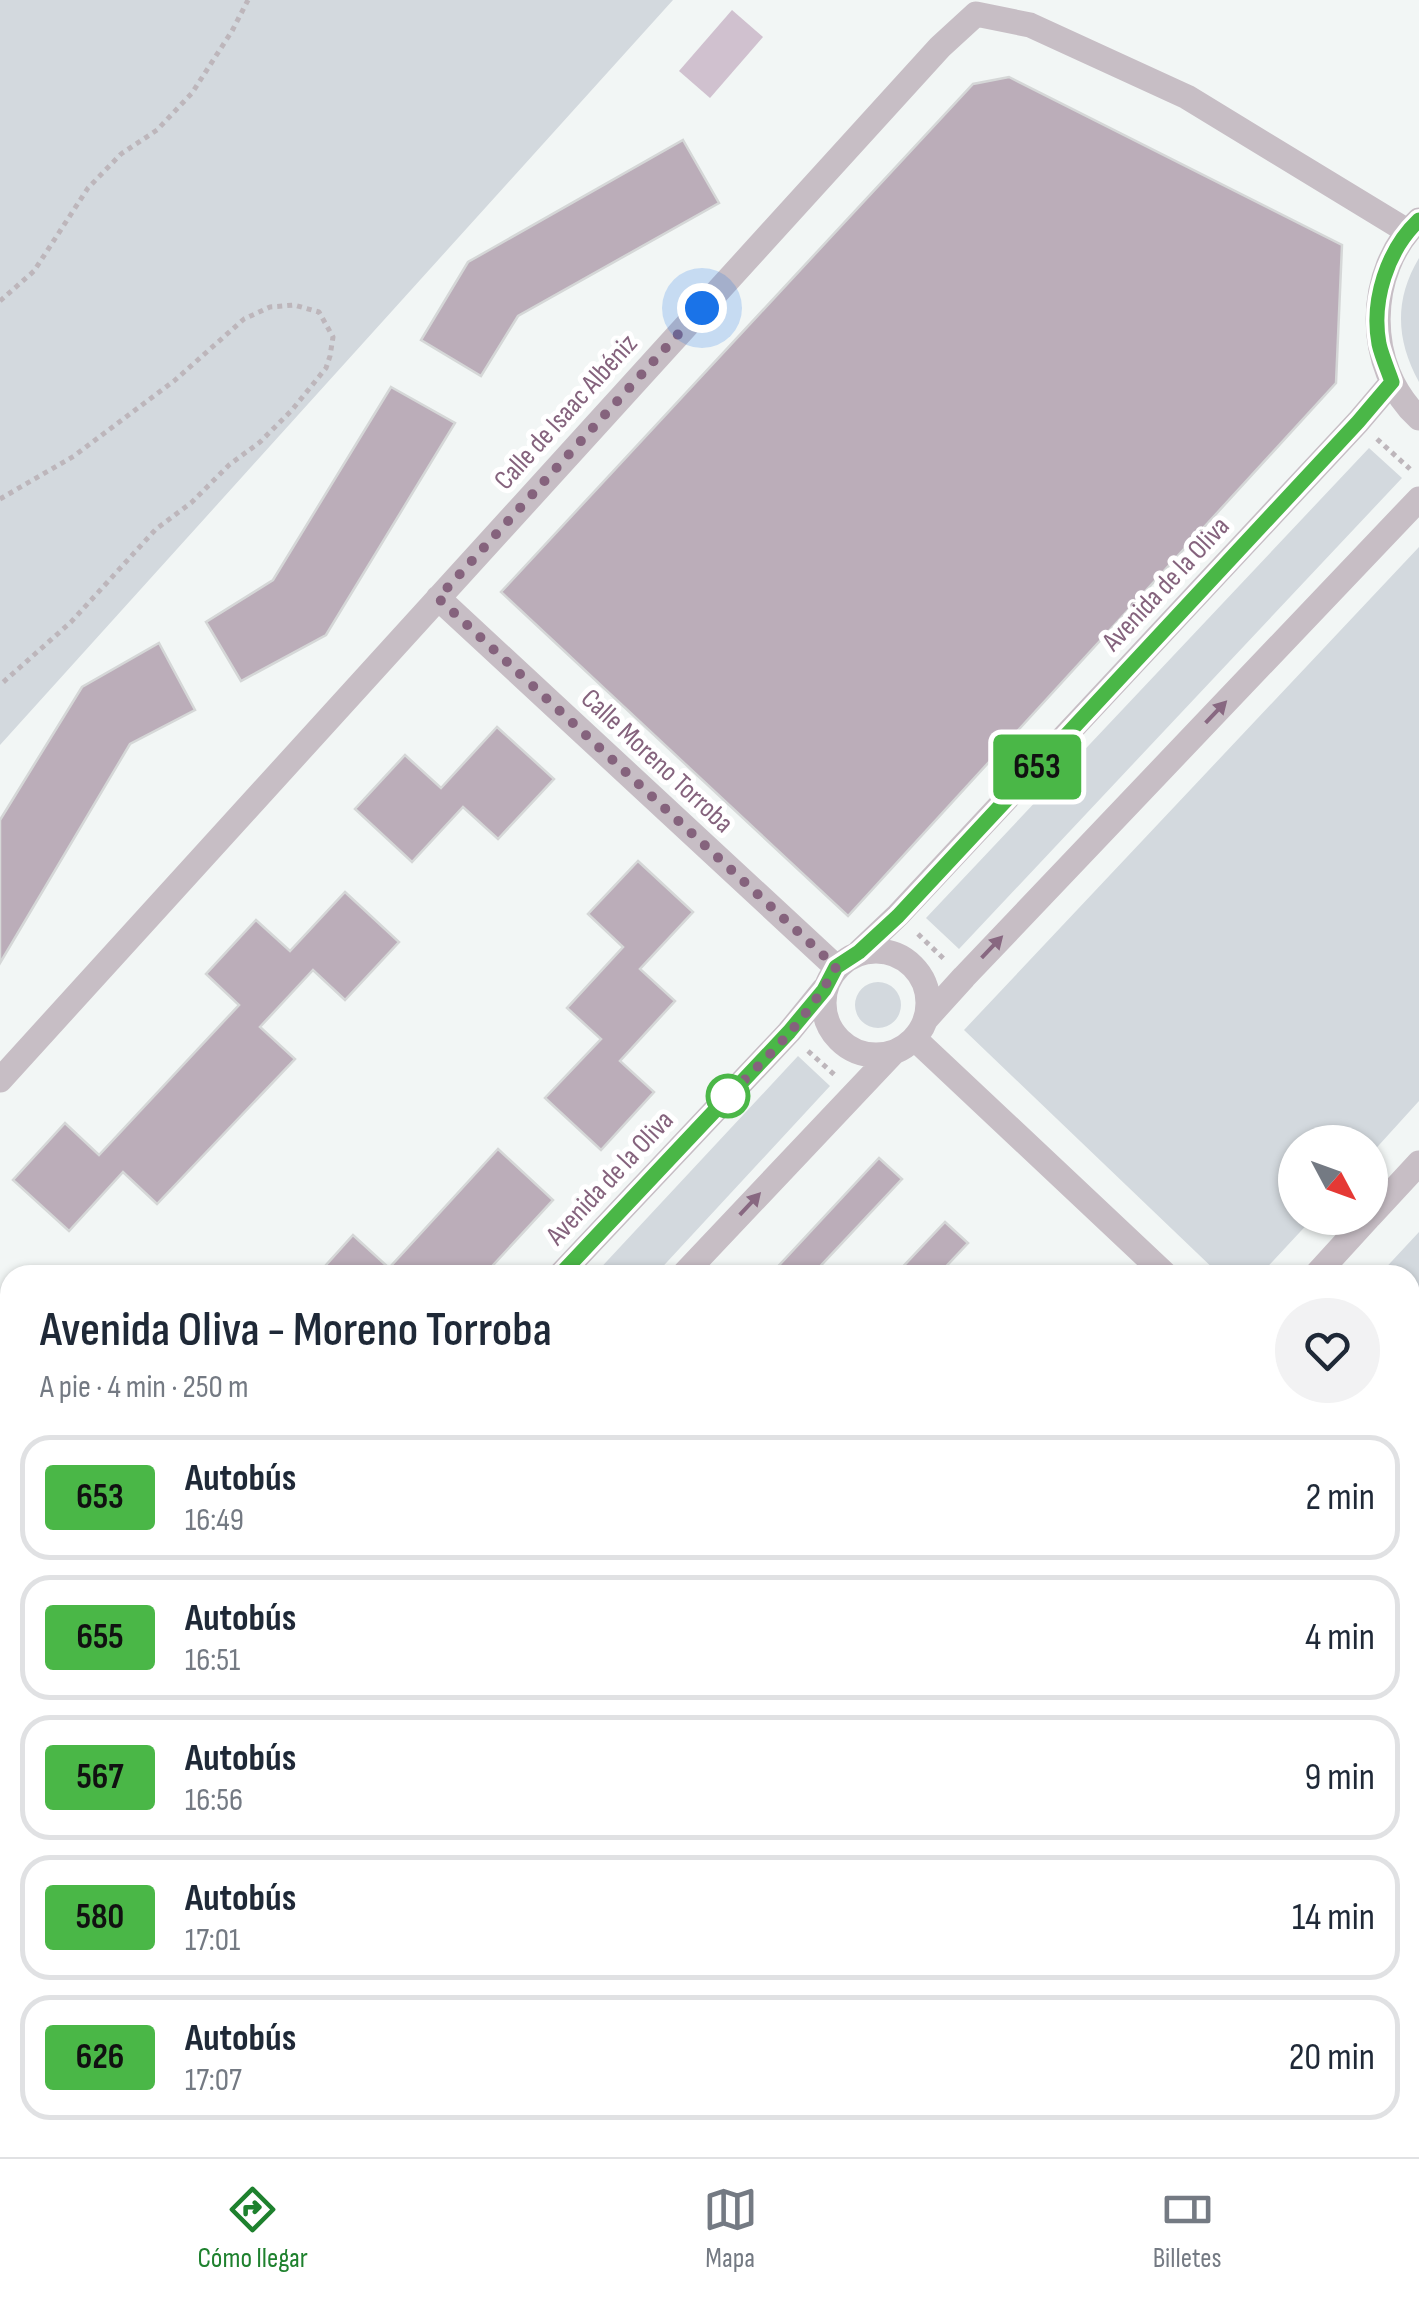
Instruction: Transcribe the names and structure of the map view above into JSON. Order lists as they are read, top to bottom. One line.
{"streets":{"street":["Calle de Isaac Albéniz","Avenida de la Oliva","Calle Moreno Torroba"]},"crossings":[["Calle de Isaac Albéniz","Calle Moreno Torroba"],["Avenida de la Oliva","Calle Moreno Torroba"]],"lines":["bus line 653"],"north":"bottom right","page":{"on_map":"653","heading":["Avenida Oliva - Moreno Torroba","A pie · 4 min · 250 m"],"list":[{"mark":"653","name":"Autobús","note":"16:49","value":"2 min"},{"mark":"655","name":"Autobús","note":"16:51","value":"4 min"},{"mark":"567","name":"Autobús","note":"16:56","value":"9 min"},{"mark":"580","name":"Autobús","note":"17:01","value":"14 min"},{"mark":"626","name":"Autobús","note":"17:07","value":"20 min"}],"tabs":["Cómo llegar","Mapa","Billetes"]}}
